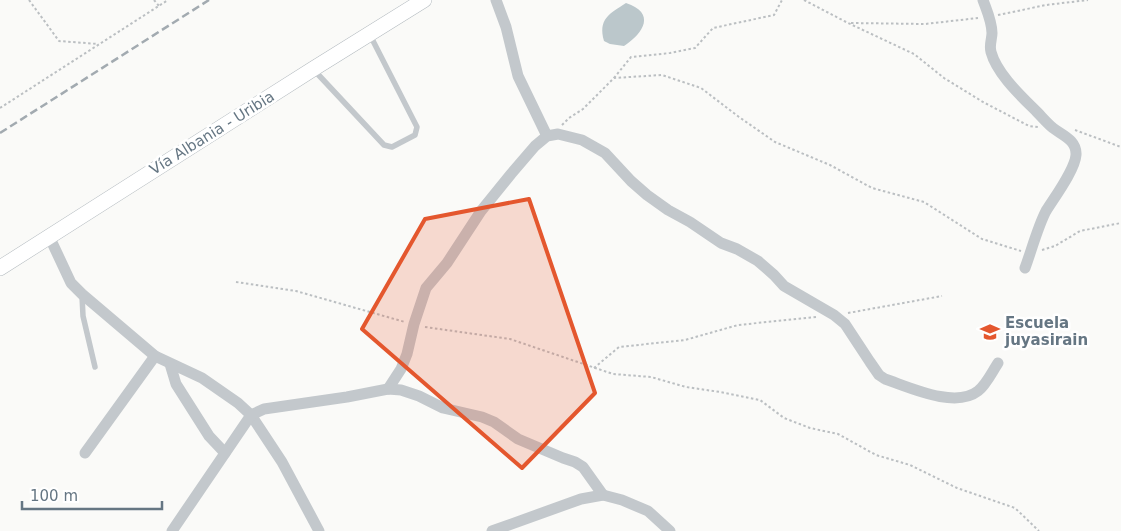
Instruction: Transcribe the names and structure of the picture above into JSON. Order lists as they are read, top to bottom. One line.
{"streets":{"main road":["Vía Albania - Uribia"]},"places":{"school or university":["Escuela juyasirain"]},"scale_bar":"100 m"}
